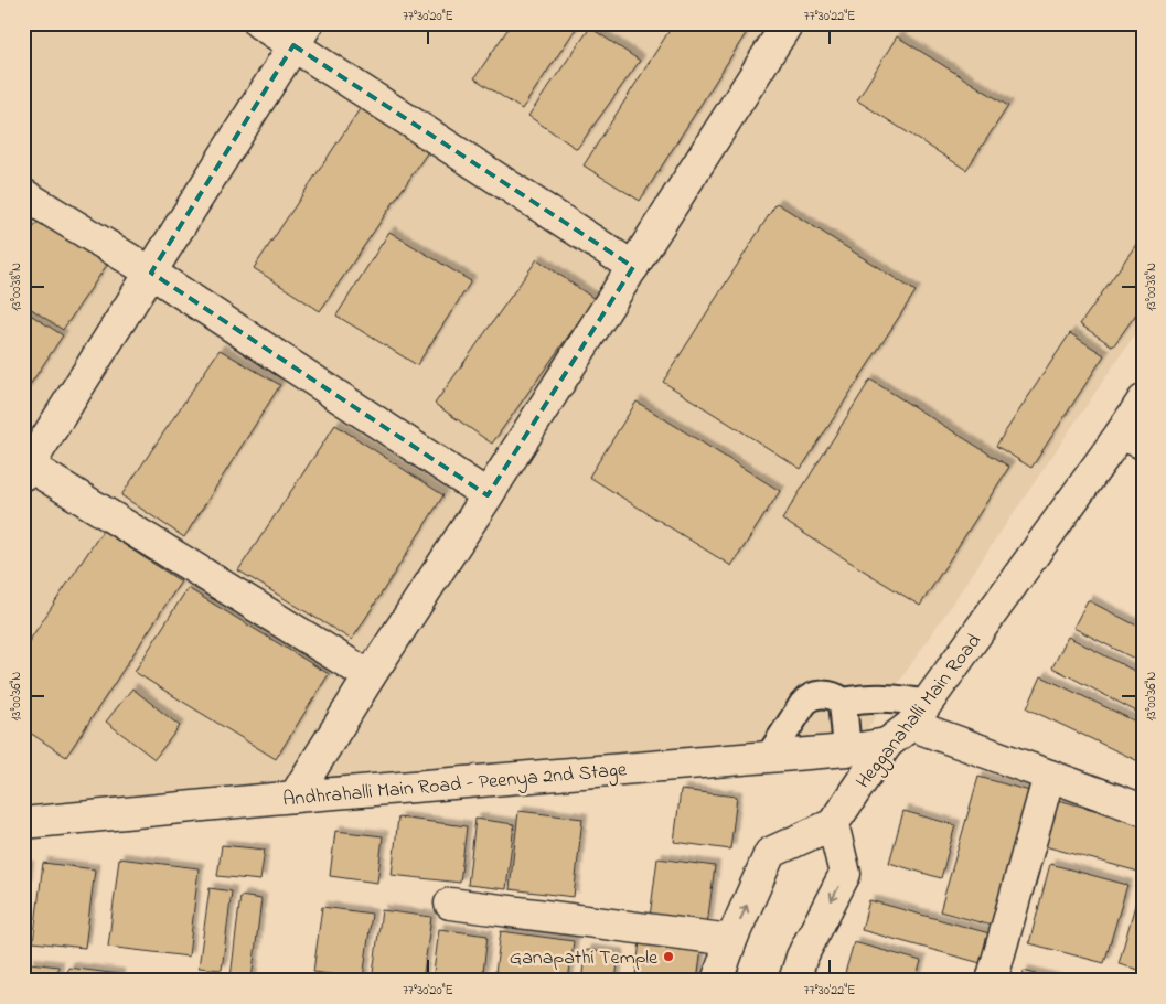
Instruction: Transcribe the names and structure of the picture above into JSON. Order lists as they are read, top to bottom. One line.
{"streets":{"street":["Hegganahalli Main Road","Andhrahalli Main Road - Peenya 2nd Stage"]},"crossings":[["Hegganahalli Main Road","Andhrahalli Main Road - Peenya 2nd Stage"]],"places":["Ganapathi Temple"],"coordinates":["77°30'20\"E","77°30'22\"E","13°00'38\"N","13°00'36\"N"]}
